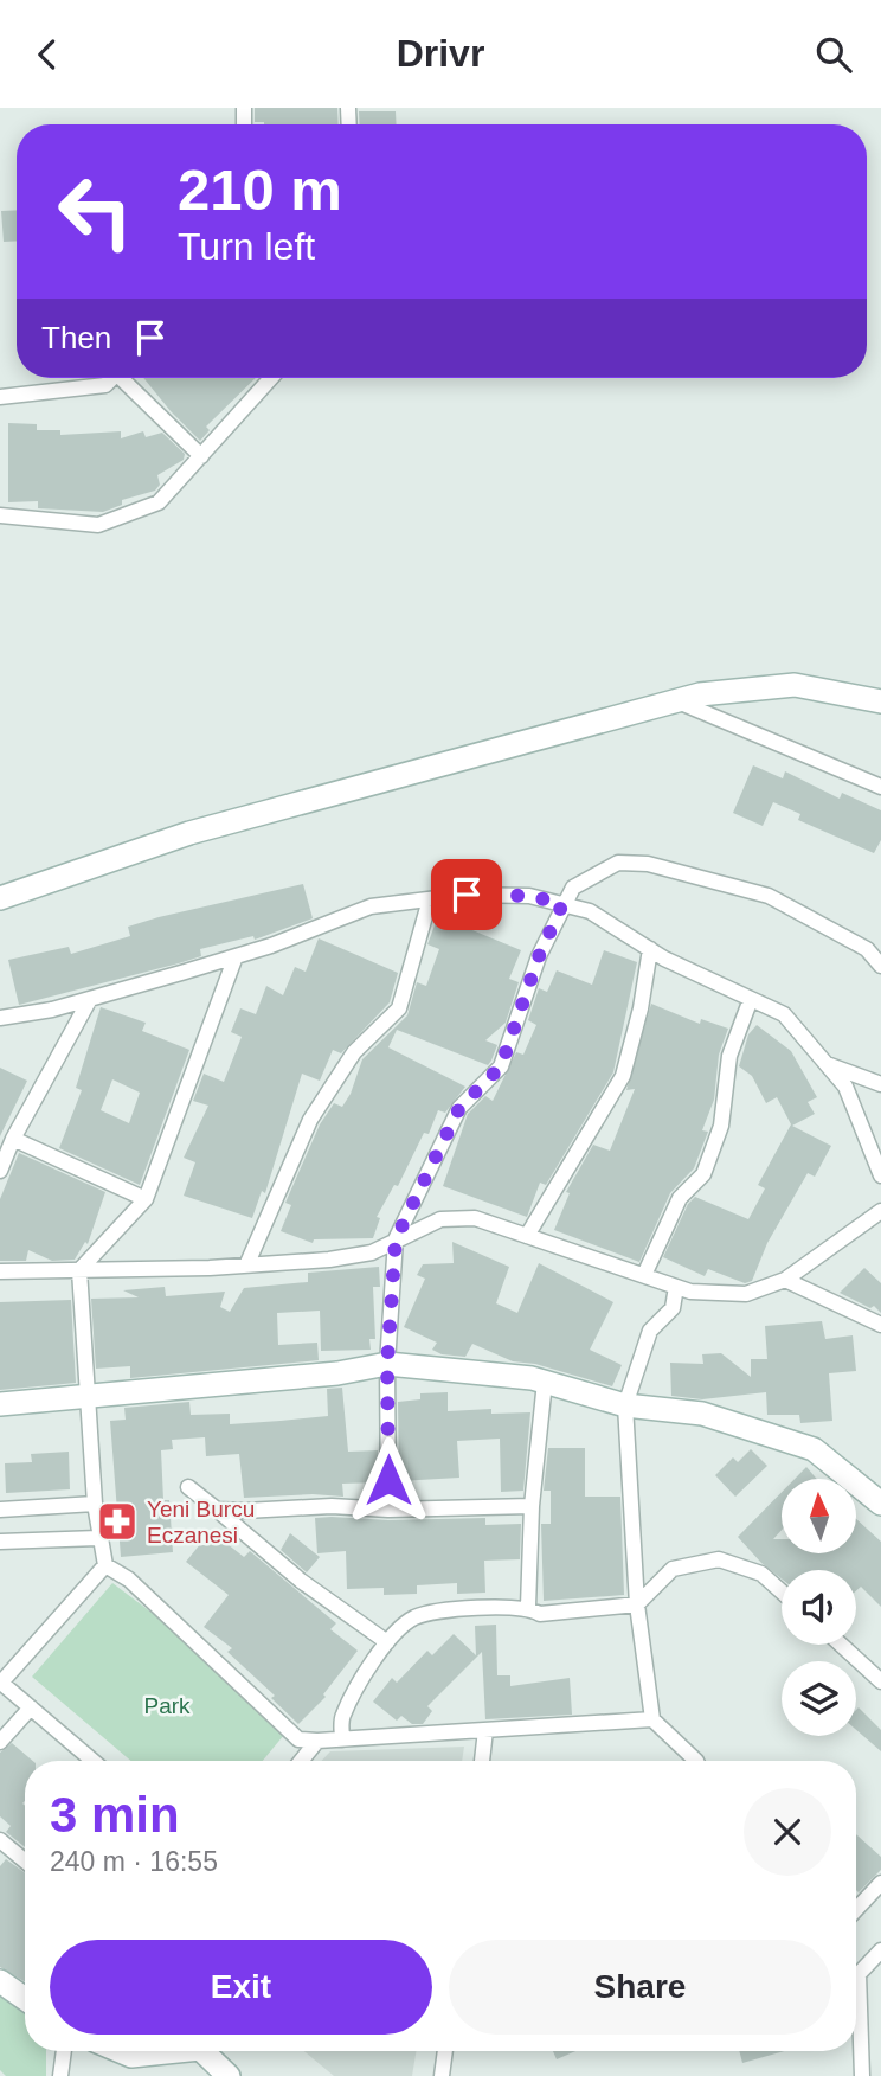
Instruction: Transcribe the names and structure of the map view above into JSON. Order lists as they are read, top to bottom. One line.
{"parks":["Park"],"places":{"pharmacy":["Yeni Burcu Eczanesi"]},"north":"top","page":{"header":"Drivr","turn":["210 m","Turn left"],"then":"Then","heading":["3 min","240 m · 16:55"],"buttons":["Exit","Share"]}}
